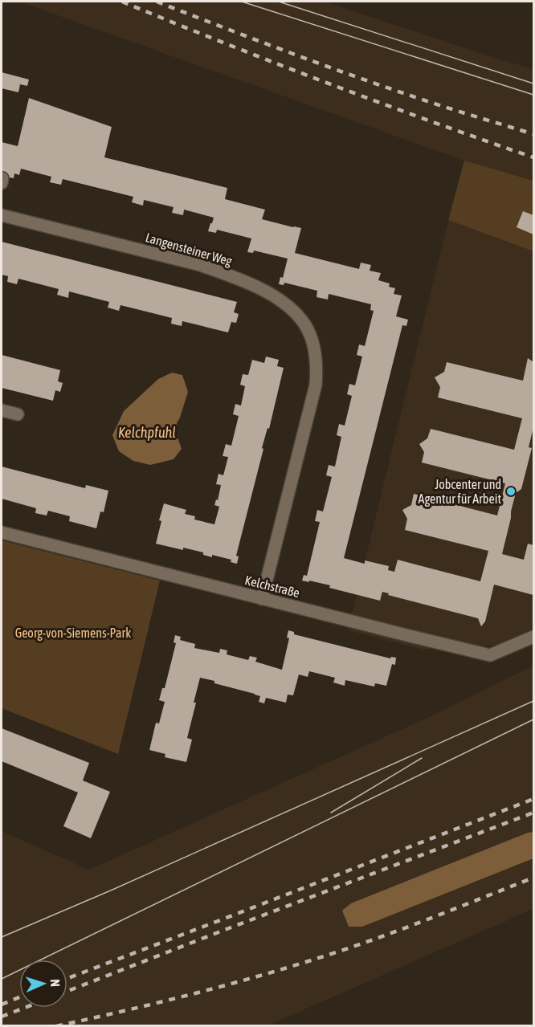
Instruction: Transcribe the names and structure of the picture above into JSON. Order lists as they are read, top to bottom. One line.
{"streets":{"street":["Langensteiner Weg","Kelchstraße"]},"crossings":[["Langensteiner Weg","Kelchstraße"]],"water":["Kelchpfuhl"],"parks":["Georg-von-Siemens-Park"],"places":["Jobcenter und Agentur für Arbeit"],"north":"right"}
